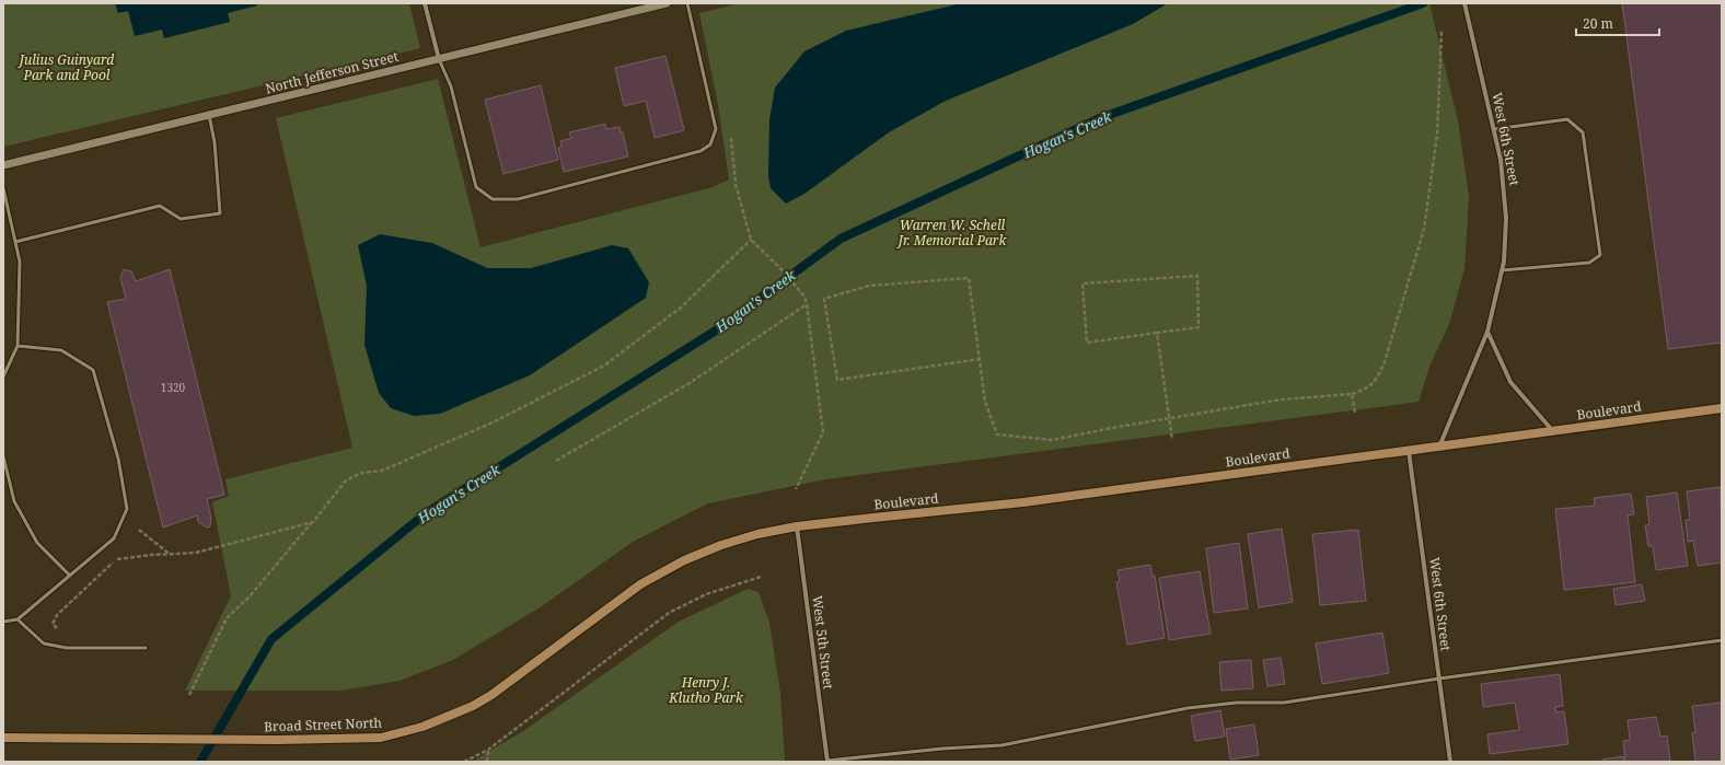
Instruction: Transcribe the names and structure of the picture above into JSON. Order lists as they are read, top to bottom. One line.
{"streets":{"main road":["Boulevard","Broad Street North"],"street":["North Jefferson Street","West 6th Street","West 5th Street"]},"crossings":[["West 6th Street","Boulevard"],["Boulevard","West 5th Street"],["Boulevard","Broad Street North"],["West 5th Street","Broad Street North"]],"water":["Hogan's Creek"],"parks":["Julius Guinyard Park and Pool","Warren W. Schell Jr. Memorial Park","Henry J. Klutho Park"],"house_numbers":["1320"],"scale_bar":"20 m"}
